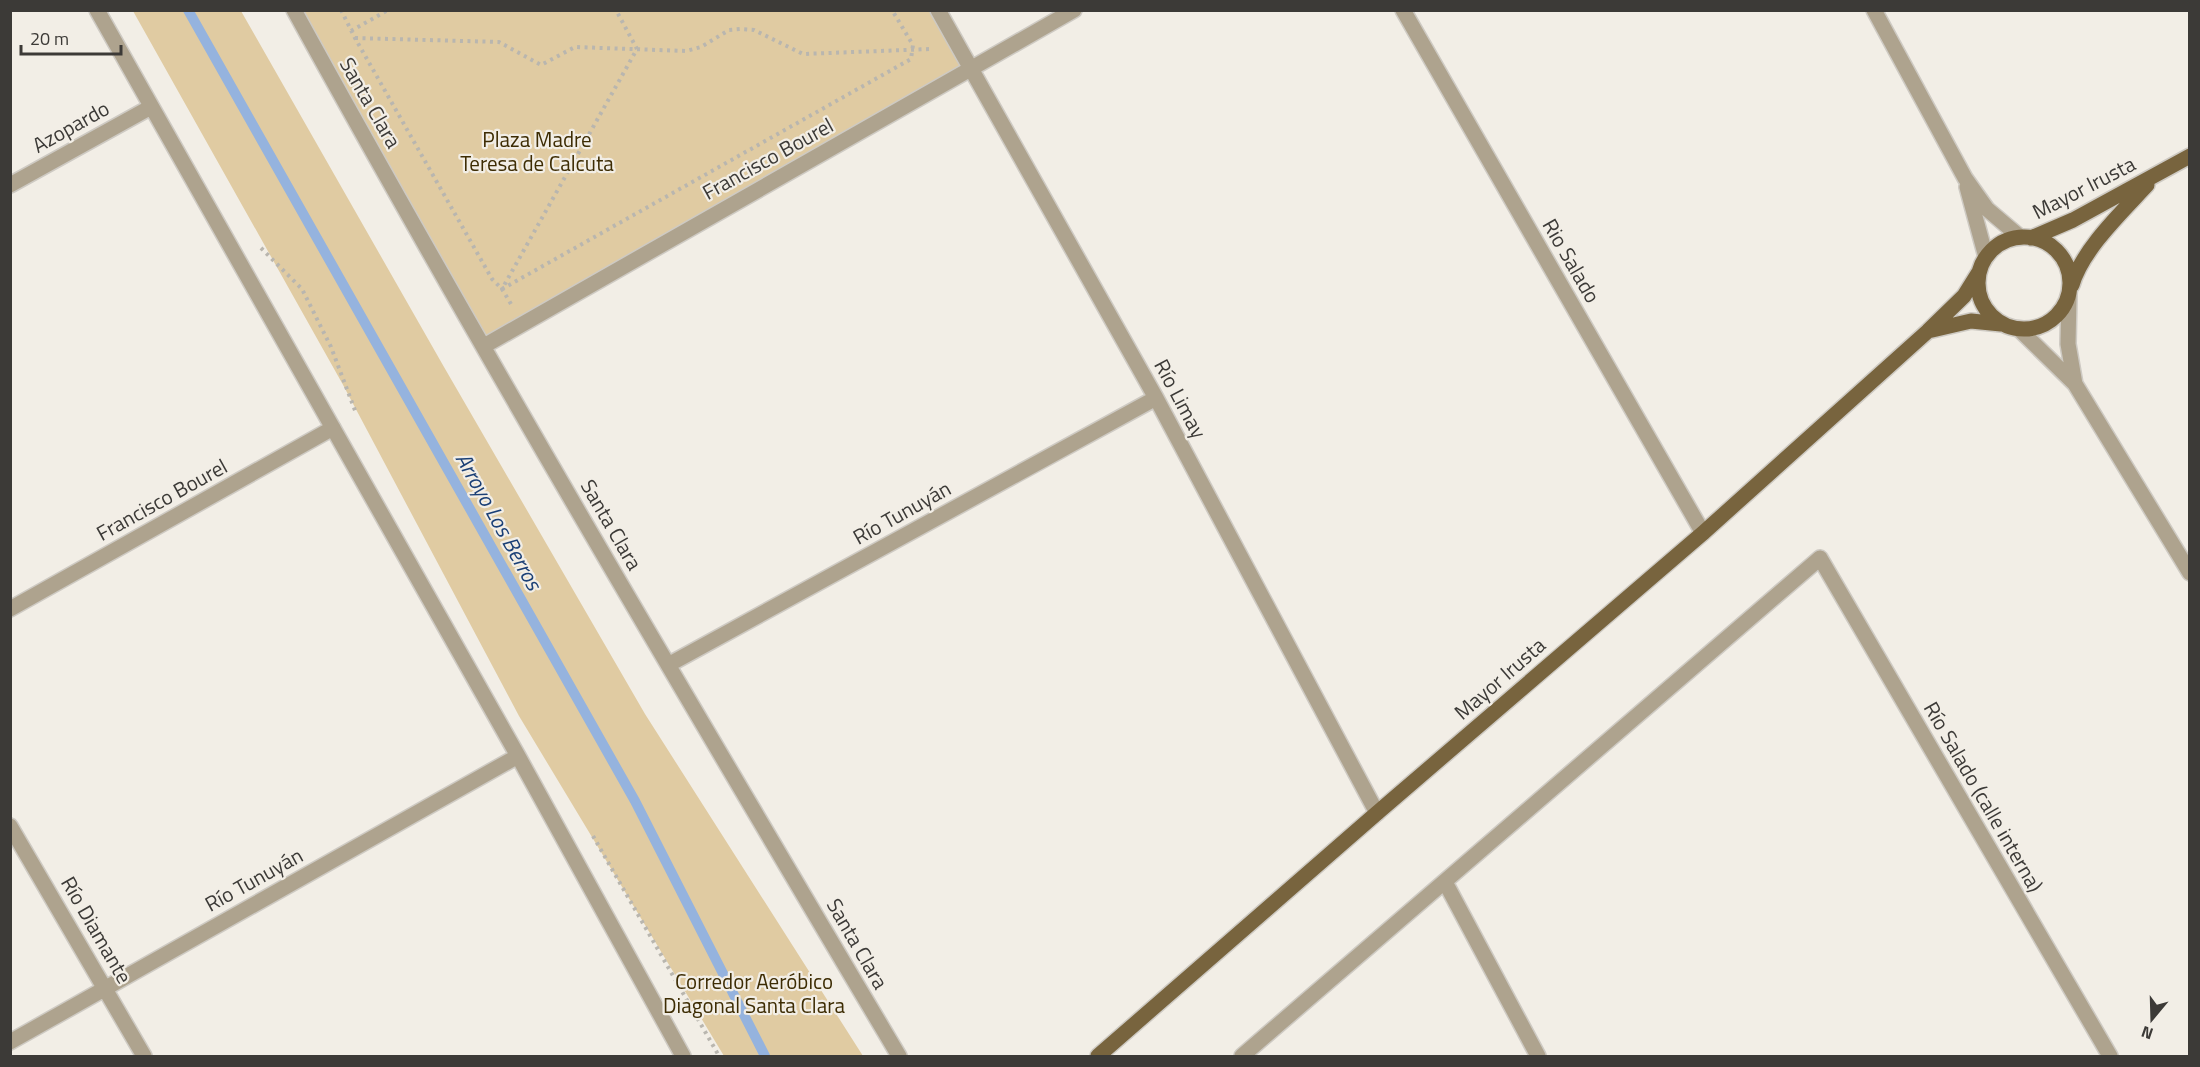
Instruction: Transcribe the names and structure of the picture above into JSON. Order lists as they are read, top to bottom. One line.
{"streets":{"main road":["Mayor Irusta"],"street":["Santa Clara","Azopardo","Francisco Bourel","Rio Salado","Río Limay","Río Tunuyán","Río Salado (calle interna)","Río Diamante"]},"crossings":[["Santa Clara","Francisco Bourel"],["Santa Clara","Río Tunuyán"],["Francisco Bourel","Río Limay"],["Mayor Irusta","Rio Salado"],["Mayor Irusta","Río Limay"],["Río Limay","Río Tunuyán"],["Río Tunuyán","Río Diamante"]],"water":["Arroyo Los Berros"],"parks":["Plaza Madre Teresa de Calcuta","Corredor Aeróbico Diagonal Santa Clara"],"scale_bar":"20 m","north":"bottom"}
